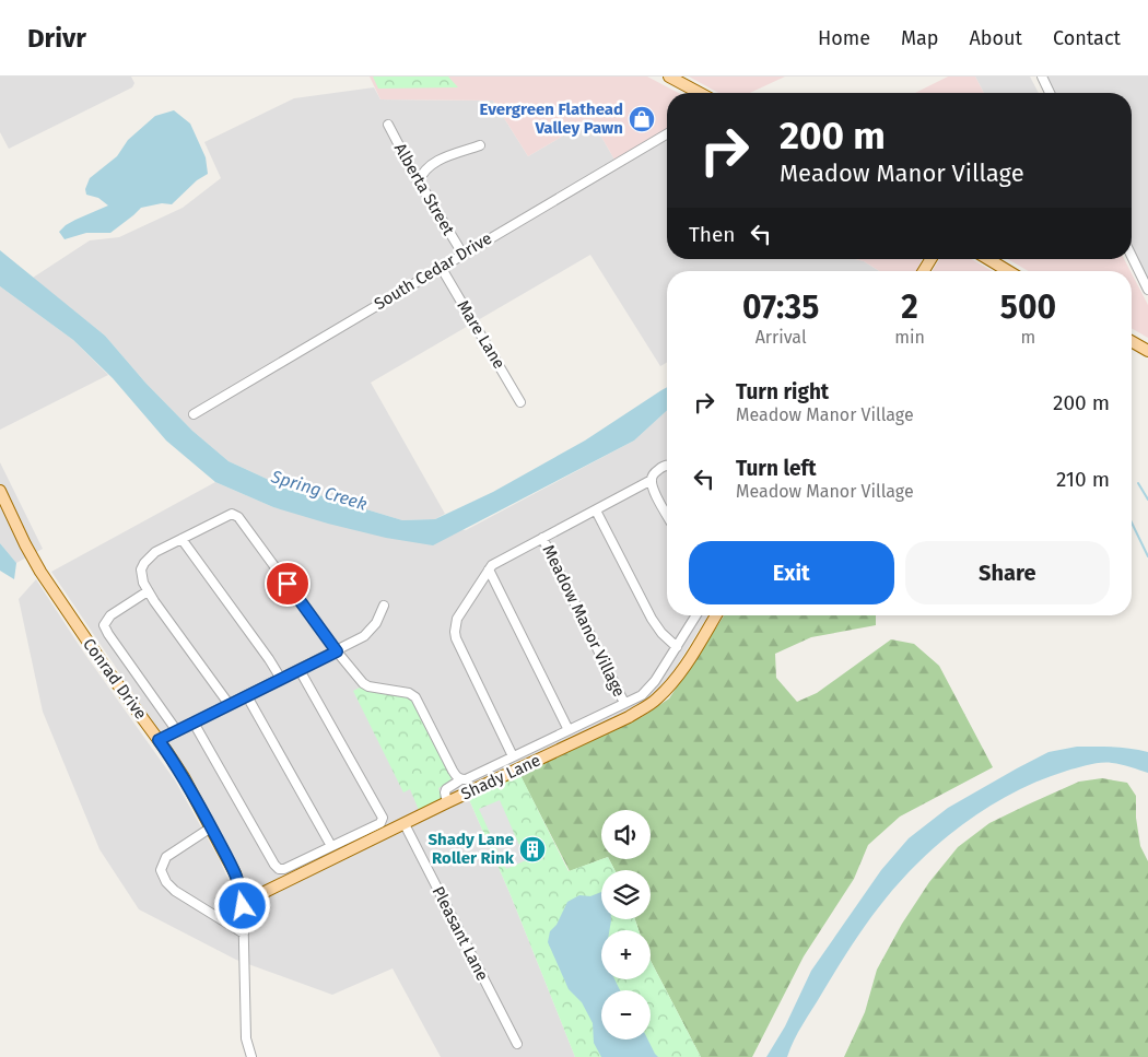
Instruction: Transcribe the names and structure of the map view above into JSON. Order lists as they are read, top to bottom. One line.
{"streets":{"main road":["Conrad Drive","Shady Lane"],"street":["Alberta Street","South Cedar Drive","Mare Lane","Meadow Manor Village","Pleasant Lane"]},"crossings":[["Alberta Street","South Cedar Drive"],["South Cedar Drive","Mare Lane"],["Meadow Manor Village","Shady Lane"],["Conrad Drive","Shady Lane"],["Shady Lane","Pleasant Lane"]],"water":["Spring Creek"],"places":{"shop":["Evergreen Flathead Valley Pawn"],"building":["Shady Lane Roller Rink"]},"page":{"header":"Drivr","nav":["Home","Map","About","Contact"],"turn":["200 m","Meadow Manor Village"],"then":"Then","eta":["07:35","Arrival","2","min","500","m"],"list":[{"name":"Turn right","note":"Meadow Manor Village","value":"200 m"},{"name":"Turn left","note":"Meadow Manor Village","value":"210 m"}],"buttons":["Exit","Share"],"map_buttons":["+","−"]}}
